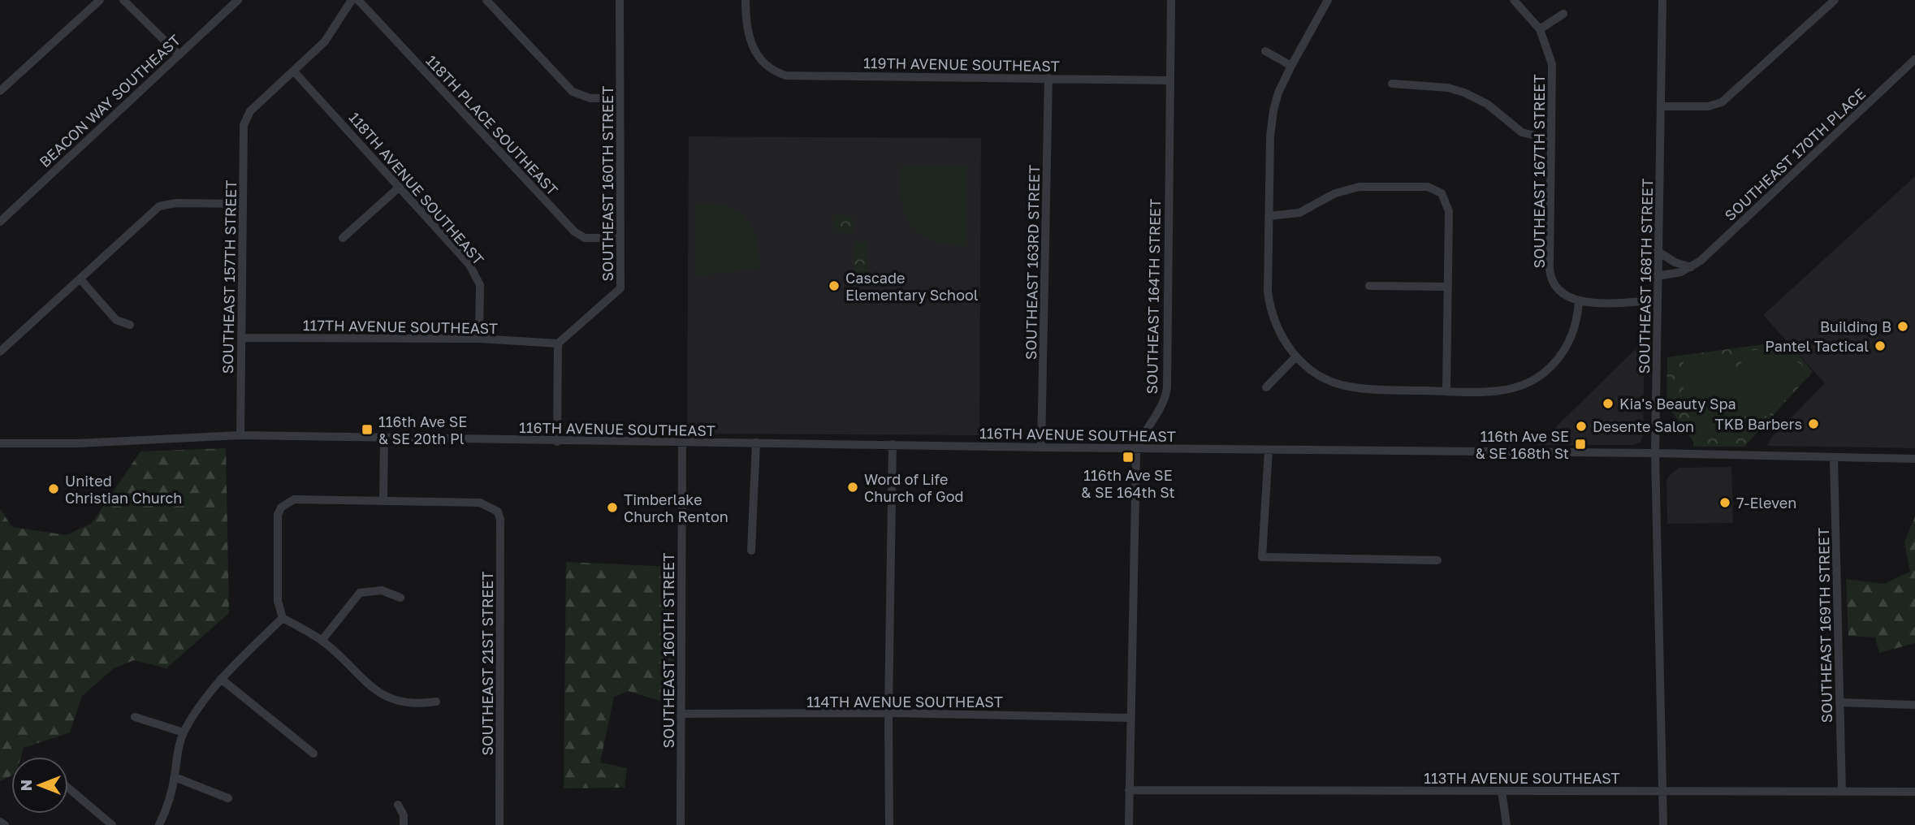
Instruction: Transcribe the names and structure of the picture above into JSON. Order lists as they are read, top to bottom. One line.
{"streets":{"street":["119TH AVENUE SOUTHEAST","BEACON WAY SOUTHEAST","118TH PLACE SOUTHEAST","SOUTHEAST 170TH PLACE","SOUTHEAST 167TH STREET","SOUTHEAST 160TH STREET","118TH AVENUE SOUTHEAST","SOUTHEAST 163RD STREET","SOUTHEAST 168TH STREET","SOUTHEAST 157TH STREET","SOUTHEAST 164TH STREET","117TH AVENUE SOUTHEAST","116TH AVENUE SOUTHEAST","SOUTHEAST 169TH STREET","SOUTHEAST 21ST STREET","114TH AVENUE SOUTHEAST","113TH AVENUE SOUTHEAST"]},"crossings":[["119TH AVENUE SOUTHEAST","SOUTHEAST 163RD STREET"],["119TH AVENUE SOUTHEAST","SOUTHEAST 164TH STREET"],["118TH PLACE SOUTHEAST","SOUTHEAST 160TH STREET"],["SOUTHEAST 170TH PLACE","SOUTHEAST 168TH STREET"],["SOUTHEAST 160TH STREET","117TH AVENUE SOUTHEAST"],["SOUTHEAST 160TH STREET","116TH AVENUE SOUTHEAST"],["SOUTHEAST 160TH STREET","114TH AVENUE SOUTHEAST"],["118TH AVENUE SOUTHEAST","SOUTHEAST 157TH STREET"],["118TH AVENUE SOUTHEAST","117TH AVENUE SOUTHEAST"],["SOUTHEAST 163RD STREET","116TH AVENUE SOUTHEAST"],["SOUTHEAST 168TH STREET","116TH AVENUE SOUTHEAST"],["SOUTHEAST 168TH STREET","113TH AVENUE SOUTHEAST"],["SOUTHEAST 157TH STREET","117TH AVENUE SOUTHEAST"],["SOUTHEAST 157TH STREET","116TH AVENUE SOUTHEAST"],["SOUTHEAST 164TH STREET","116TH AVENUE SOUTHEAST"],["SOUTHEAST 164TH STREET","114TH AVENUE SOUTHEAST"],["SOUTHEAST 164TH STREET","113TH AVENUE SOUTHEAST"],["116TH AVENUE SOUTHEAST","SOUTHEAST 169TH STREET"],["SOUTHEAST 169TH STREET","113TH AVENUE SOUTHEAST"]],"places":{"other":["Cascade Elementary School","Building B","Pantel Tactical","Kia's Beauty Spa","TKB Barbers","Desente Salon","Word of Life Church of God","United Christian Church","7-Eleven","Timberlake Church Renton"],"transit":["116th Ave SE & SE 20th Pl","116th Ave SE & SE 168th St","116th Ave SE & SE 164th St"]},"north":"left"}
